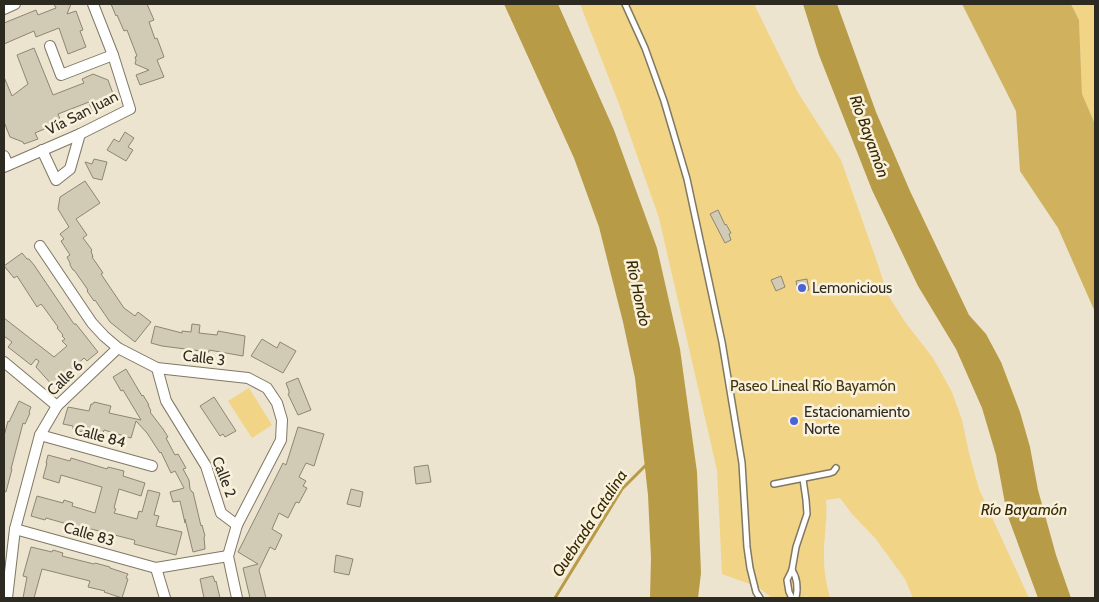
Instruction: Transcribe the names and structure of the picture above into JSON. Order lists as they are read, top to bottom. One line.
{"streets":{"street":["Vía San Juan","Calle 3","Calle 6","Calle 84","Calle 2","Calle 83"]},"crossings":[["Calle 3","Calle 6"],["Calle 3","Calle 2"],["Calle 6","Calle 84"],["Calle 6","Calle 83"]],"water":["Río Bayamón","Río Hondo","Quebrada Catalina"],"parks":["Paseo Lineal Río Bayamón"],"places":["Lemonicious","Estacionamiento Norte"]}
